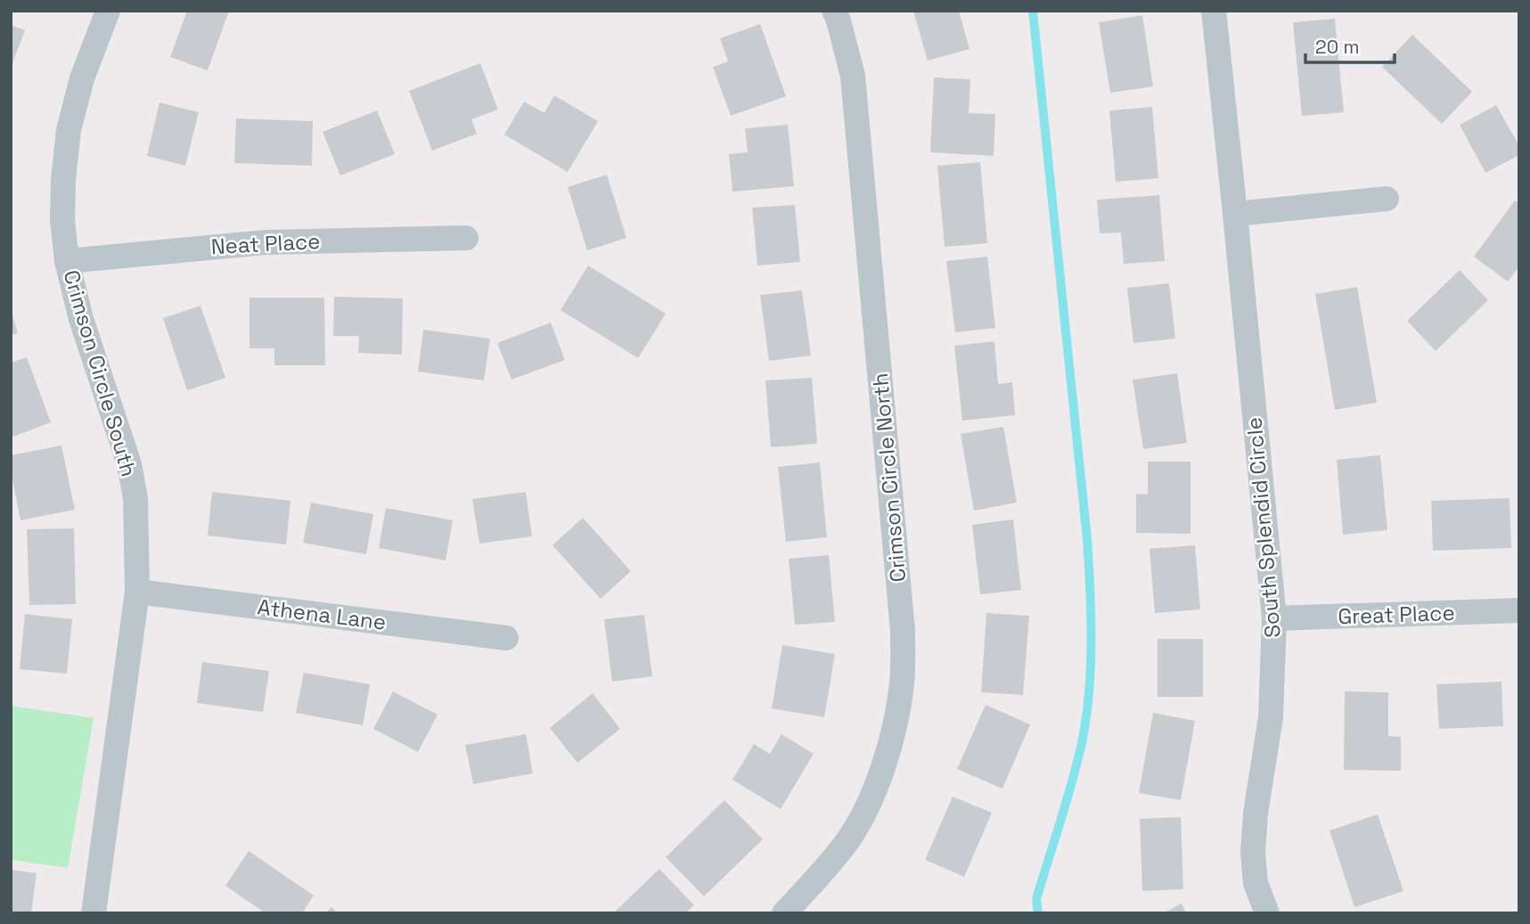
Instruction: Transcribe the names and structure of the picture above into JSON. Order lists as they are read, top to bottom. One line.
{"streets":{"street":["Neat Place","Crimson Circle South","Crimson Circle North","South Splendid Circle","Athena Lane","Great Place"]},"crossings":[["Neat Place","Crimson Circle South"],["Crimson Circle South","Athena Lane"],["South Splendid Circle","Great Place"]],"scale_bar":"20 m"}
